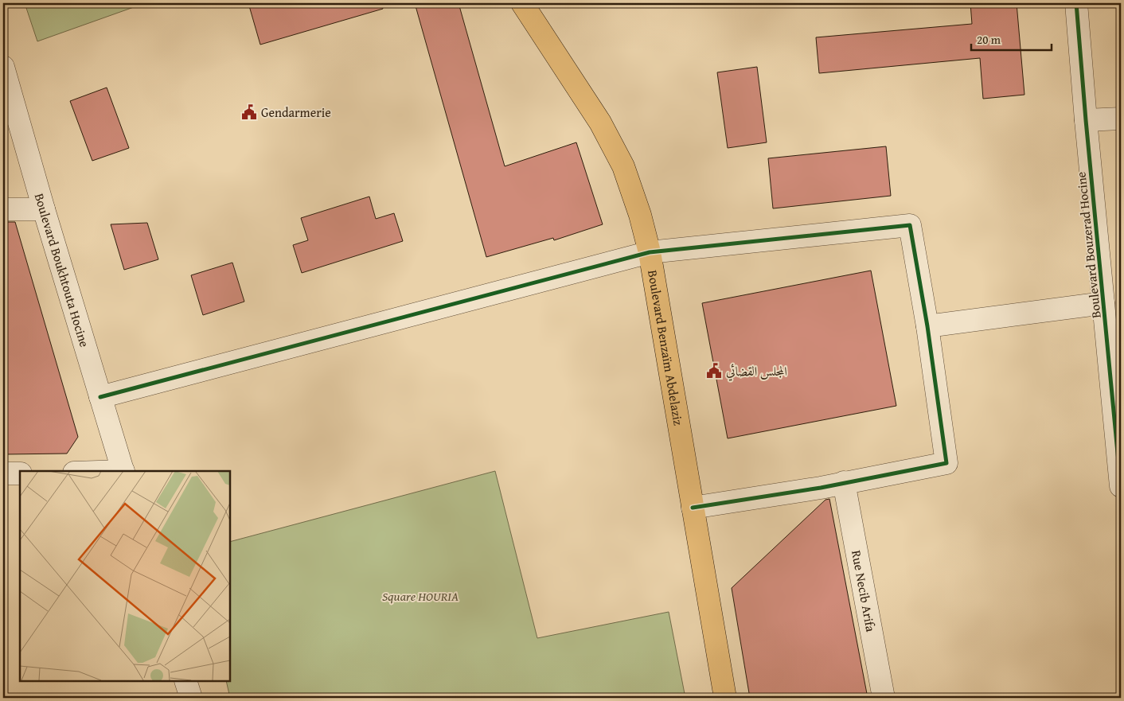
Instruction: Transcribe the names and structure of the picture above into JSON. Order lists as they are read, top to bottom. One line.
{"streets":{"main road":["Boulevard Benzaïm Abdelaziz"],"street":["Boulevard Bouzerad Hocine","Boulevard Boukhtouta Hocine","Rue Necib Arifa"]},"parks":["Square HOURIA"],"places":{"public building":["Gendarmerie","المجلس القضائي"]},"scale_bar":"20 m"}
